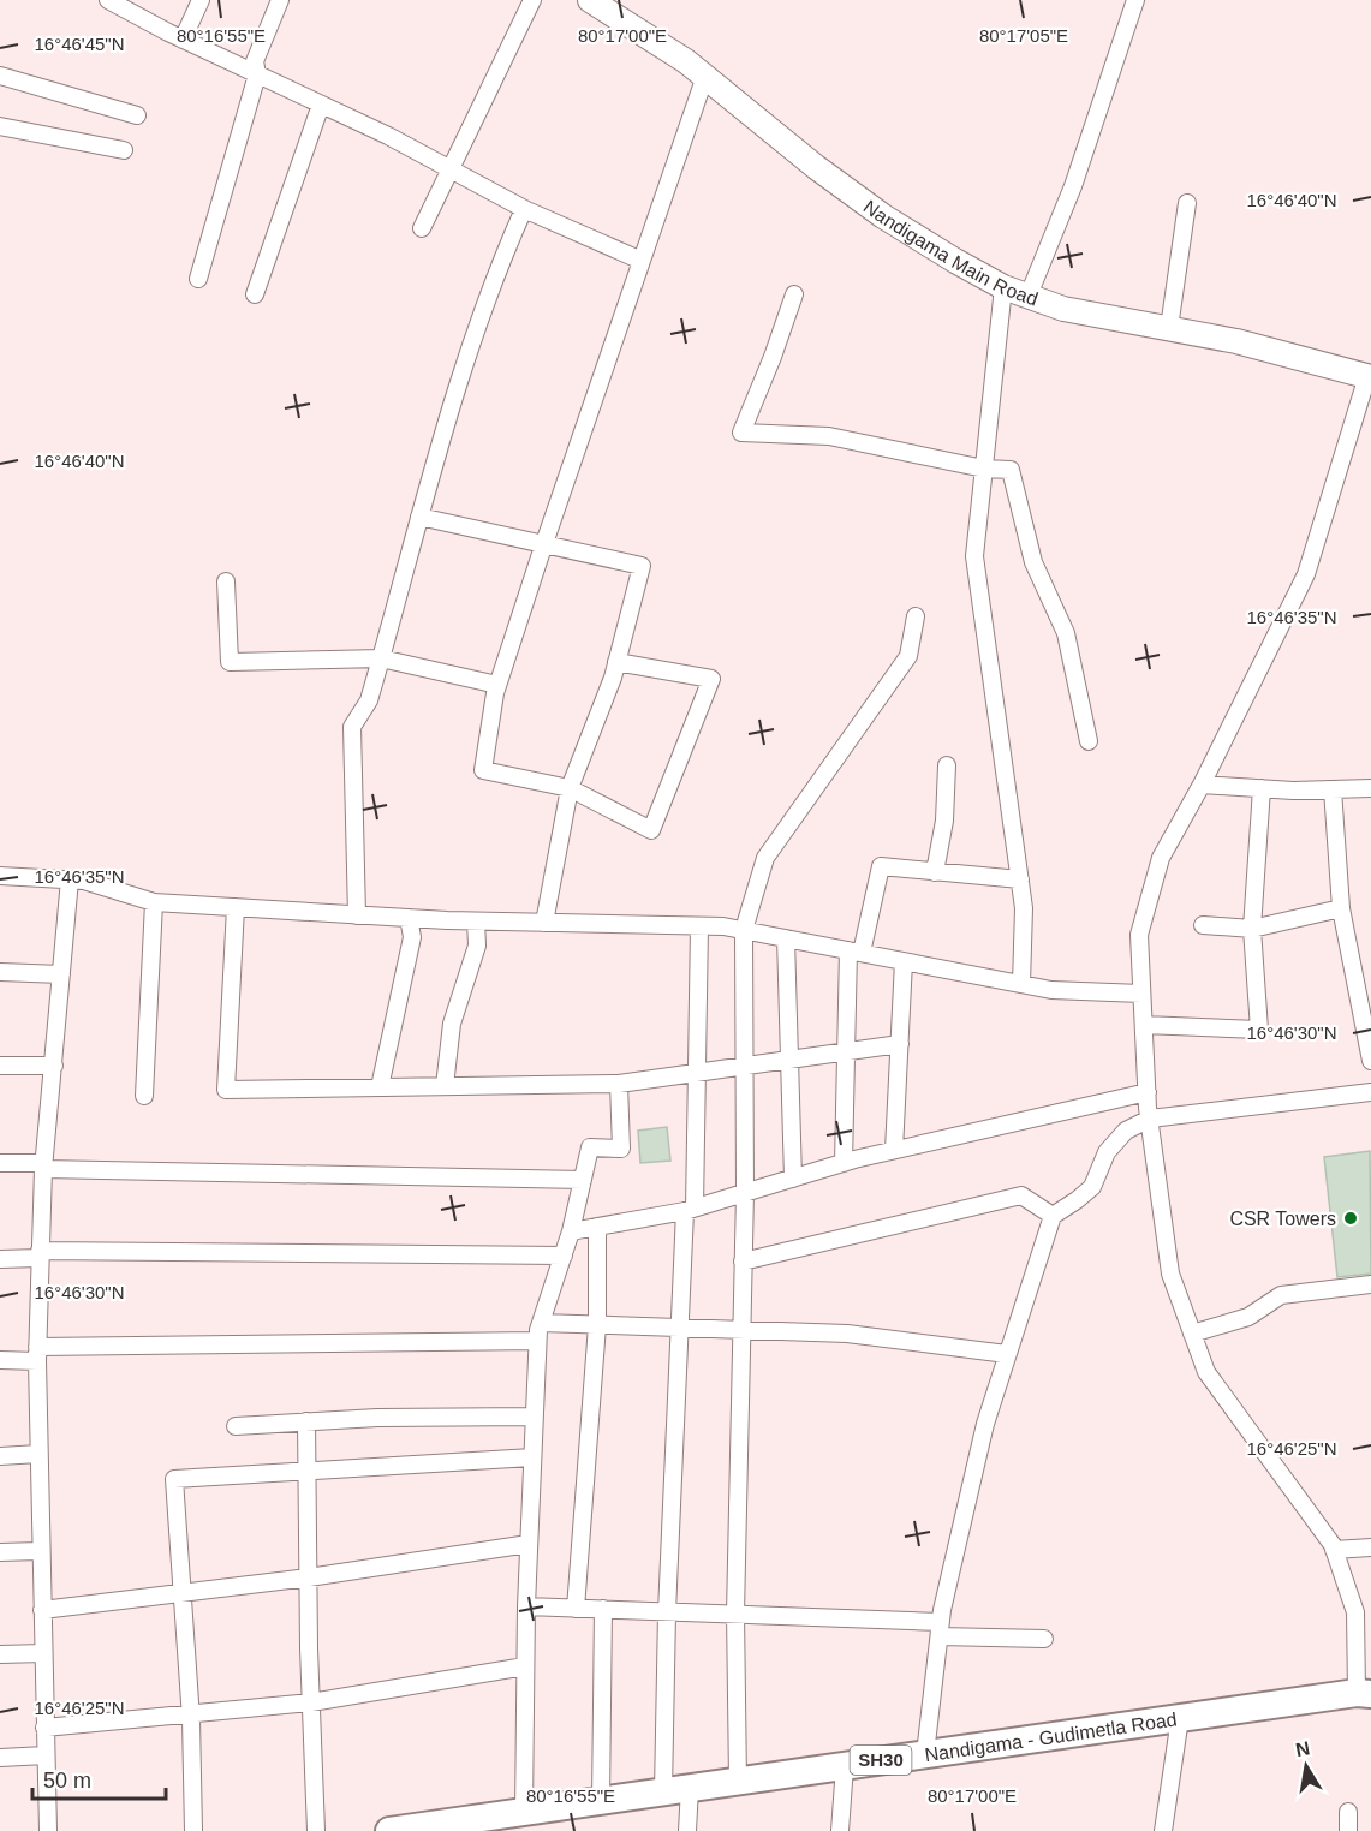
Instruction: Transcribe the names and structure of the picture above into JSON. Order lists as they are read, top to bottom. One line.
{"streets":{"main road":["Nandigama - Gudimetla Road","SH30"],"street":["Nandigama Main Road"]},"places":["CSR Towers"],"scale_bar":"50 m","north":"top","coordinates":["80°16'55\"E","80°17'00\"E","80°17'05\"E","16°46'45\"N","16°46'40\"N","16°46'35\"N","16°46'30\"N","16°46'25\"N"]}
